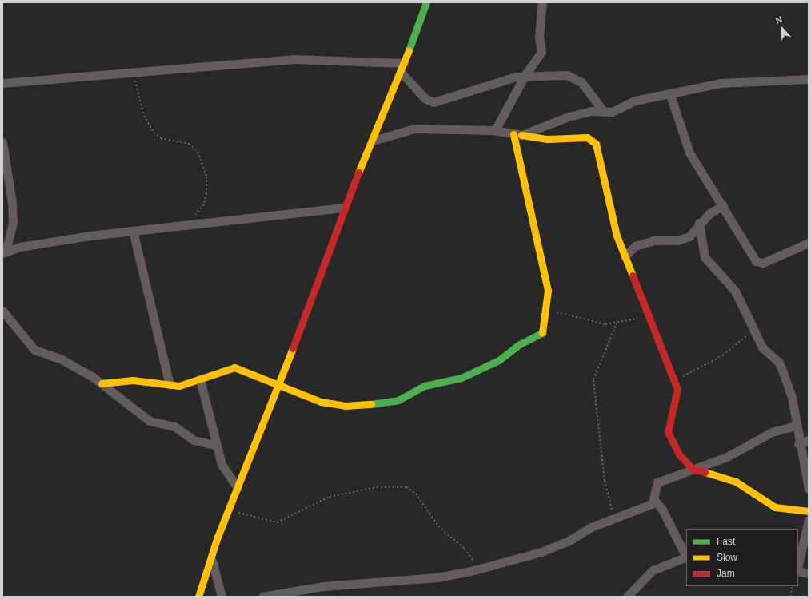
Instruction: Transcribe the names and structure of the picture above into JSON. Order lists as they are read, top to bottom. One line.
{"legend":["Fast","Slow","Jam"],"north":"top"}
